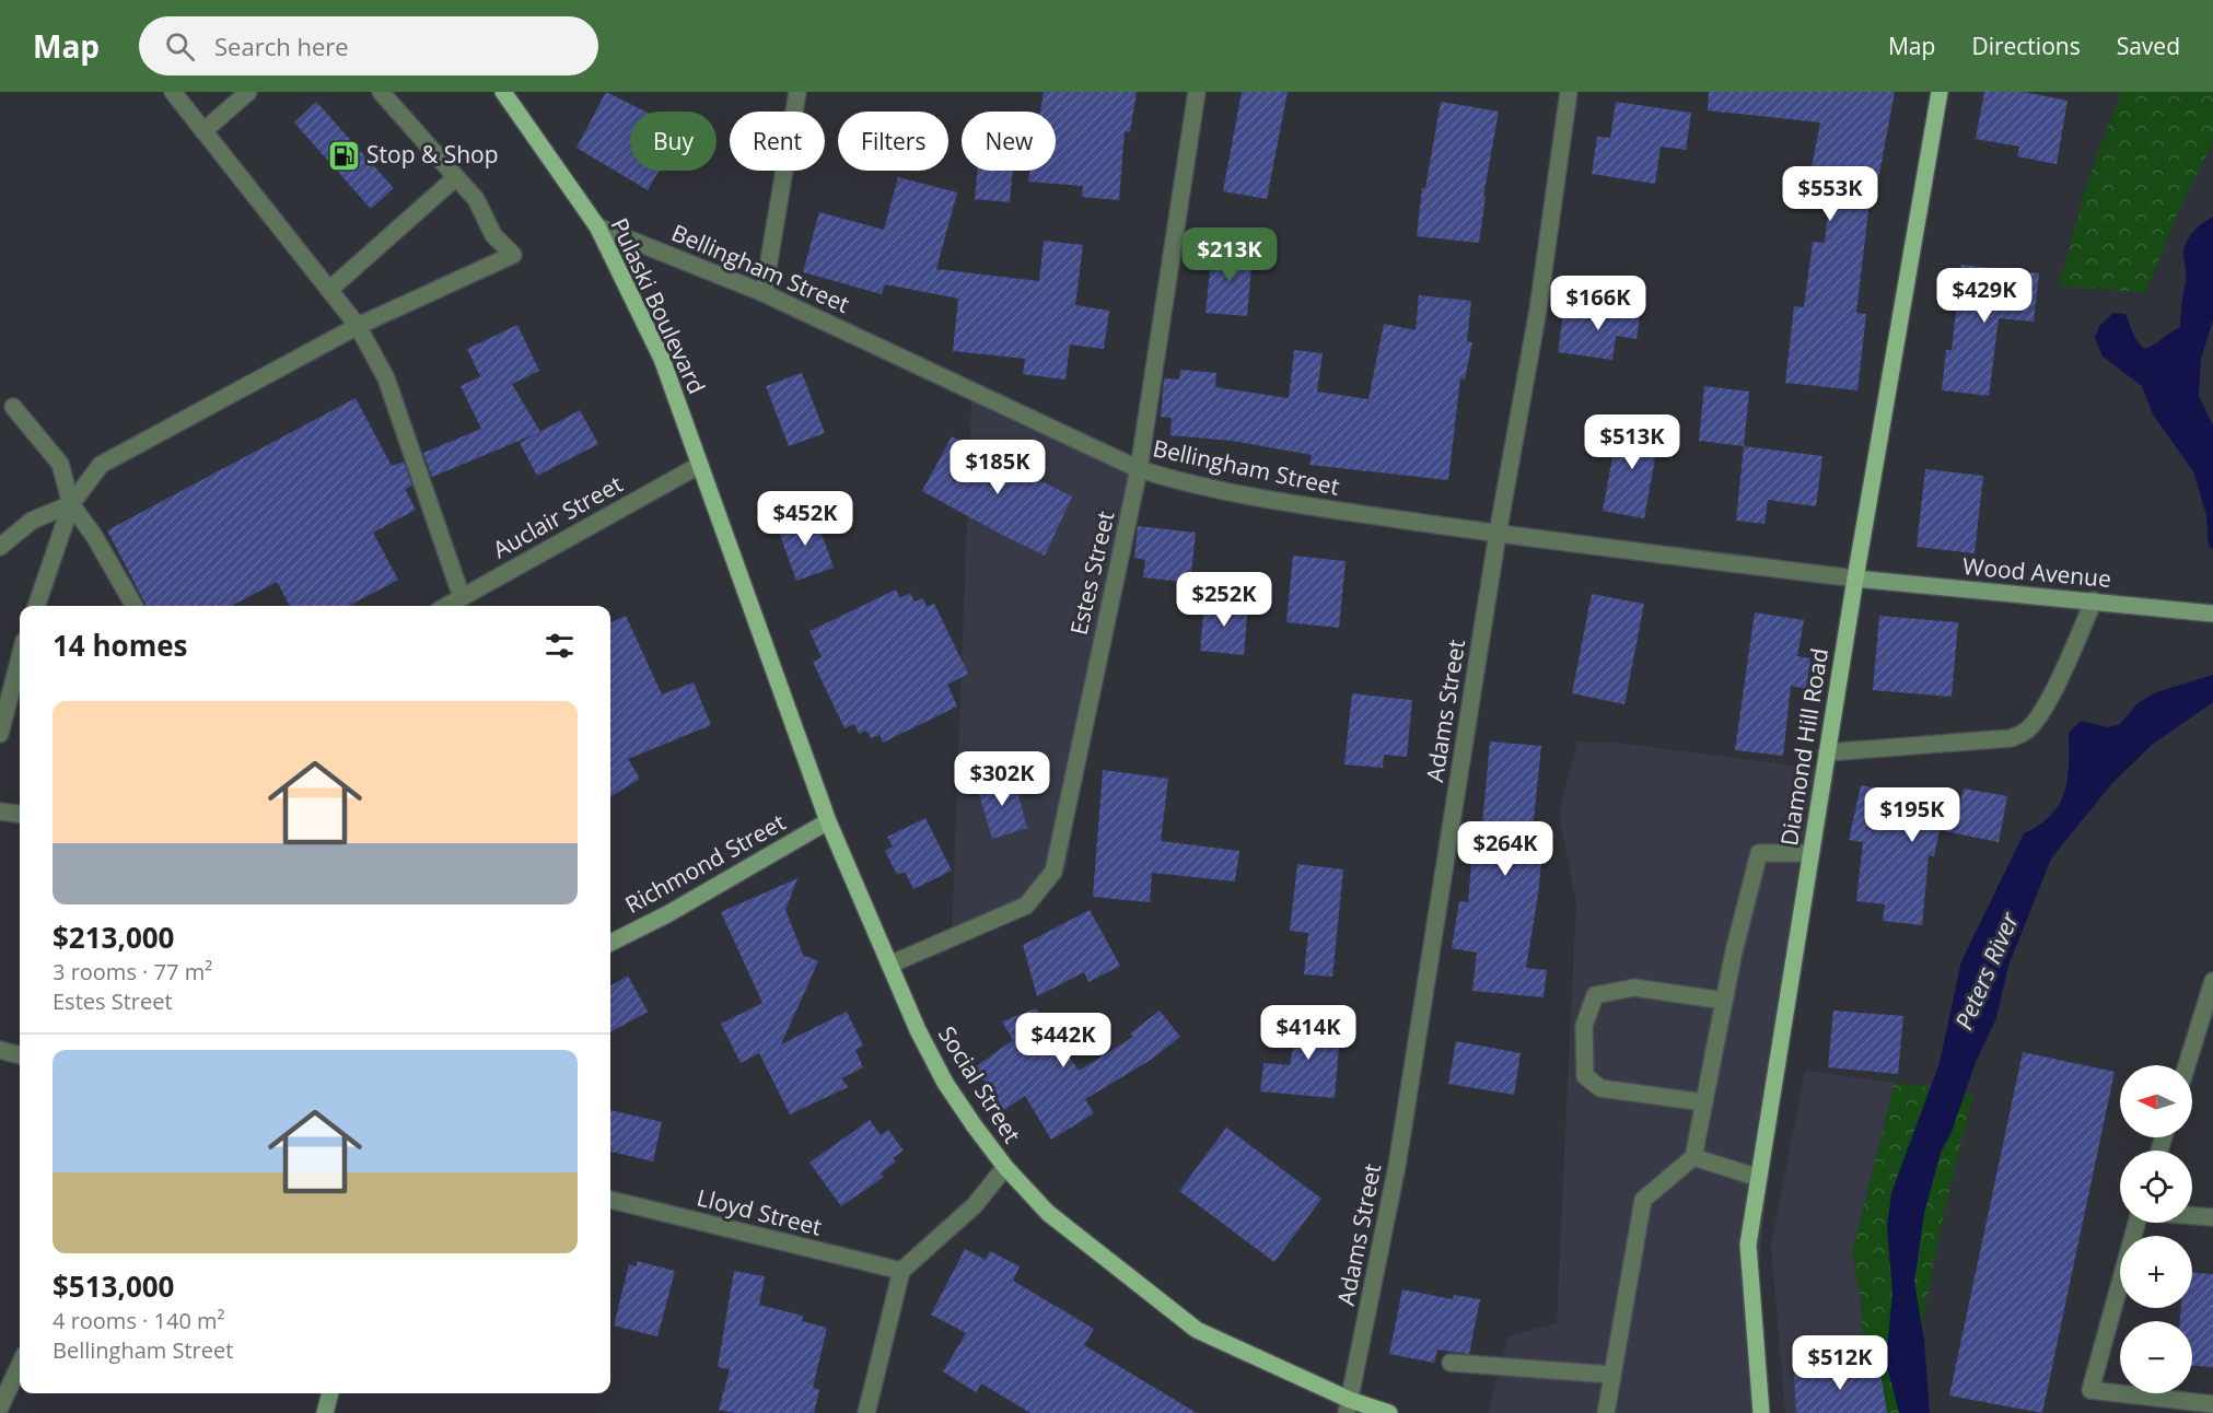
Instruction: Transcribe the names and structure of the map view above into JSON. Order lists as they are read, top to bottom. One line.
{"streets":{"main road":["Pulaski Boulevard","Diamond Hill Road","Social Street"],"street":["Bellingham Street","Auclair Street","Estes Street","Wood Avenue","Adams Street","Richmond Street","Lloyd Street"]},"crossings":[["Bellingham Street","Pulaski Boulevard"],["Bellingham Street","Estes Street"],["Bellingham Street","Wood Avenue"],["Bellingham Street","Adams Street"],["Bellingham Street","Diamond Hill Road"],["Pulaski Boulevard","Auclair Street"],["Pulaski Boulevard","Social Street"],["Estes Street","Social Street"],["Wood Avenue","Diamond Hill Road"],["Adams Street","Social Street"],["Richmond Street","Social Street"]],"water":["Peters River"],"places":{"fuel station":["Stop & Shop"]},"north":"left","page":{"header":"Map","search":"Search here","nav":["Map","Directions","Saved"],"chip":["Buy","Rent","Filters","New"],"price":["$553K","$213K","$429K","$166K","$513K","$185K","$452K","$252K","$302K","$195K","$264K","$414K","$442K","$512K"],"heading":"14 homes","list":[{"name":"$213,000","note":"3 rooms · 77 m² · Estes Street"},{"name":"$513,000","note":"4 rooms · 140 m² · Bellingham Street"}],"map_buttons":["+","−"]}}
